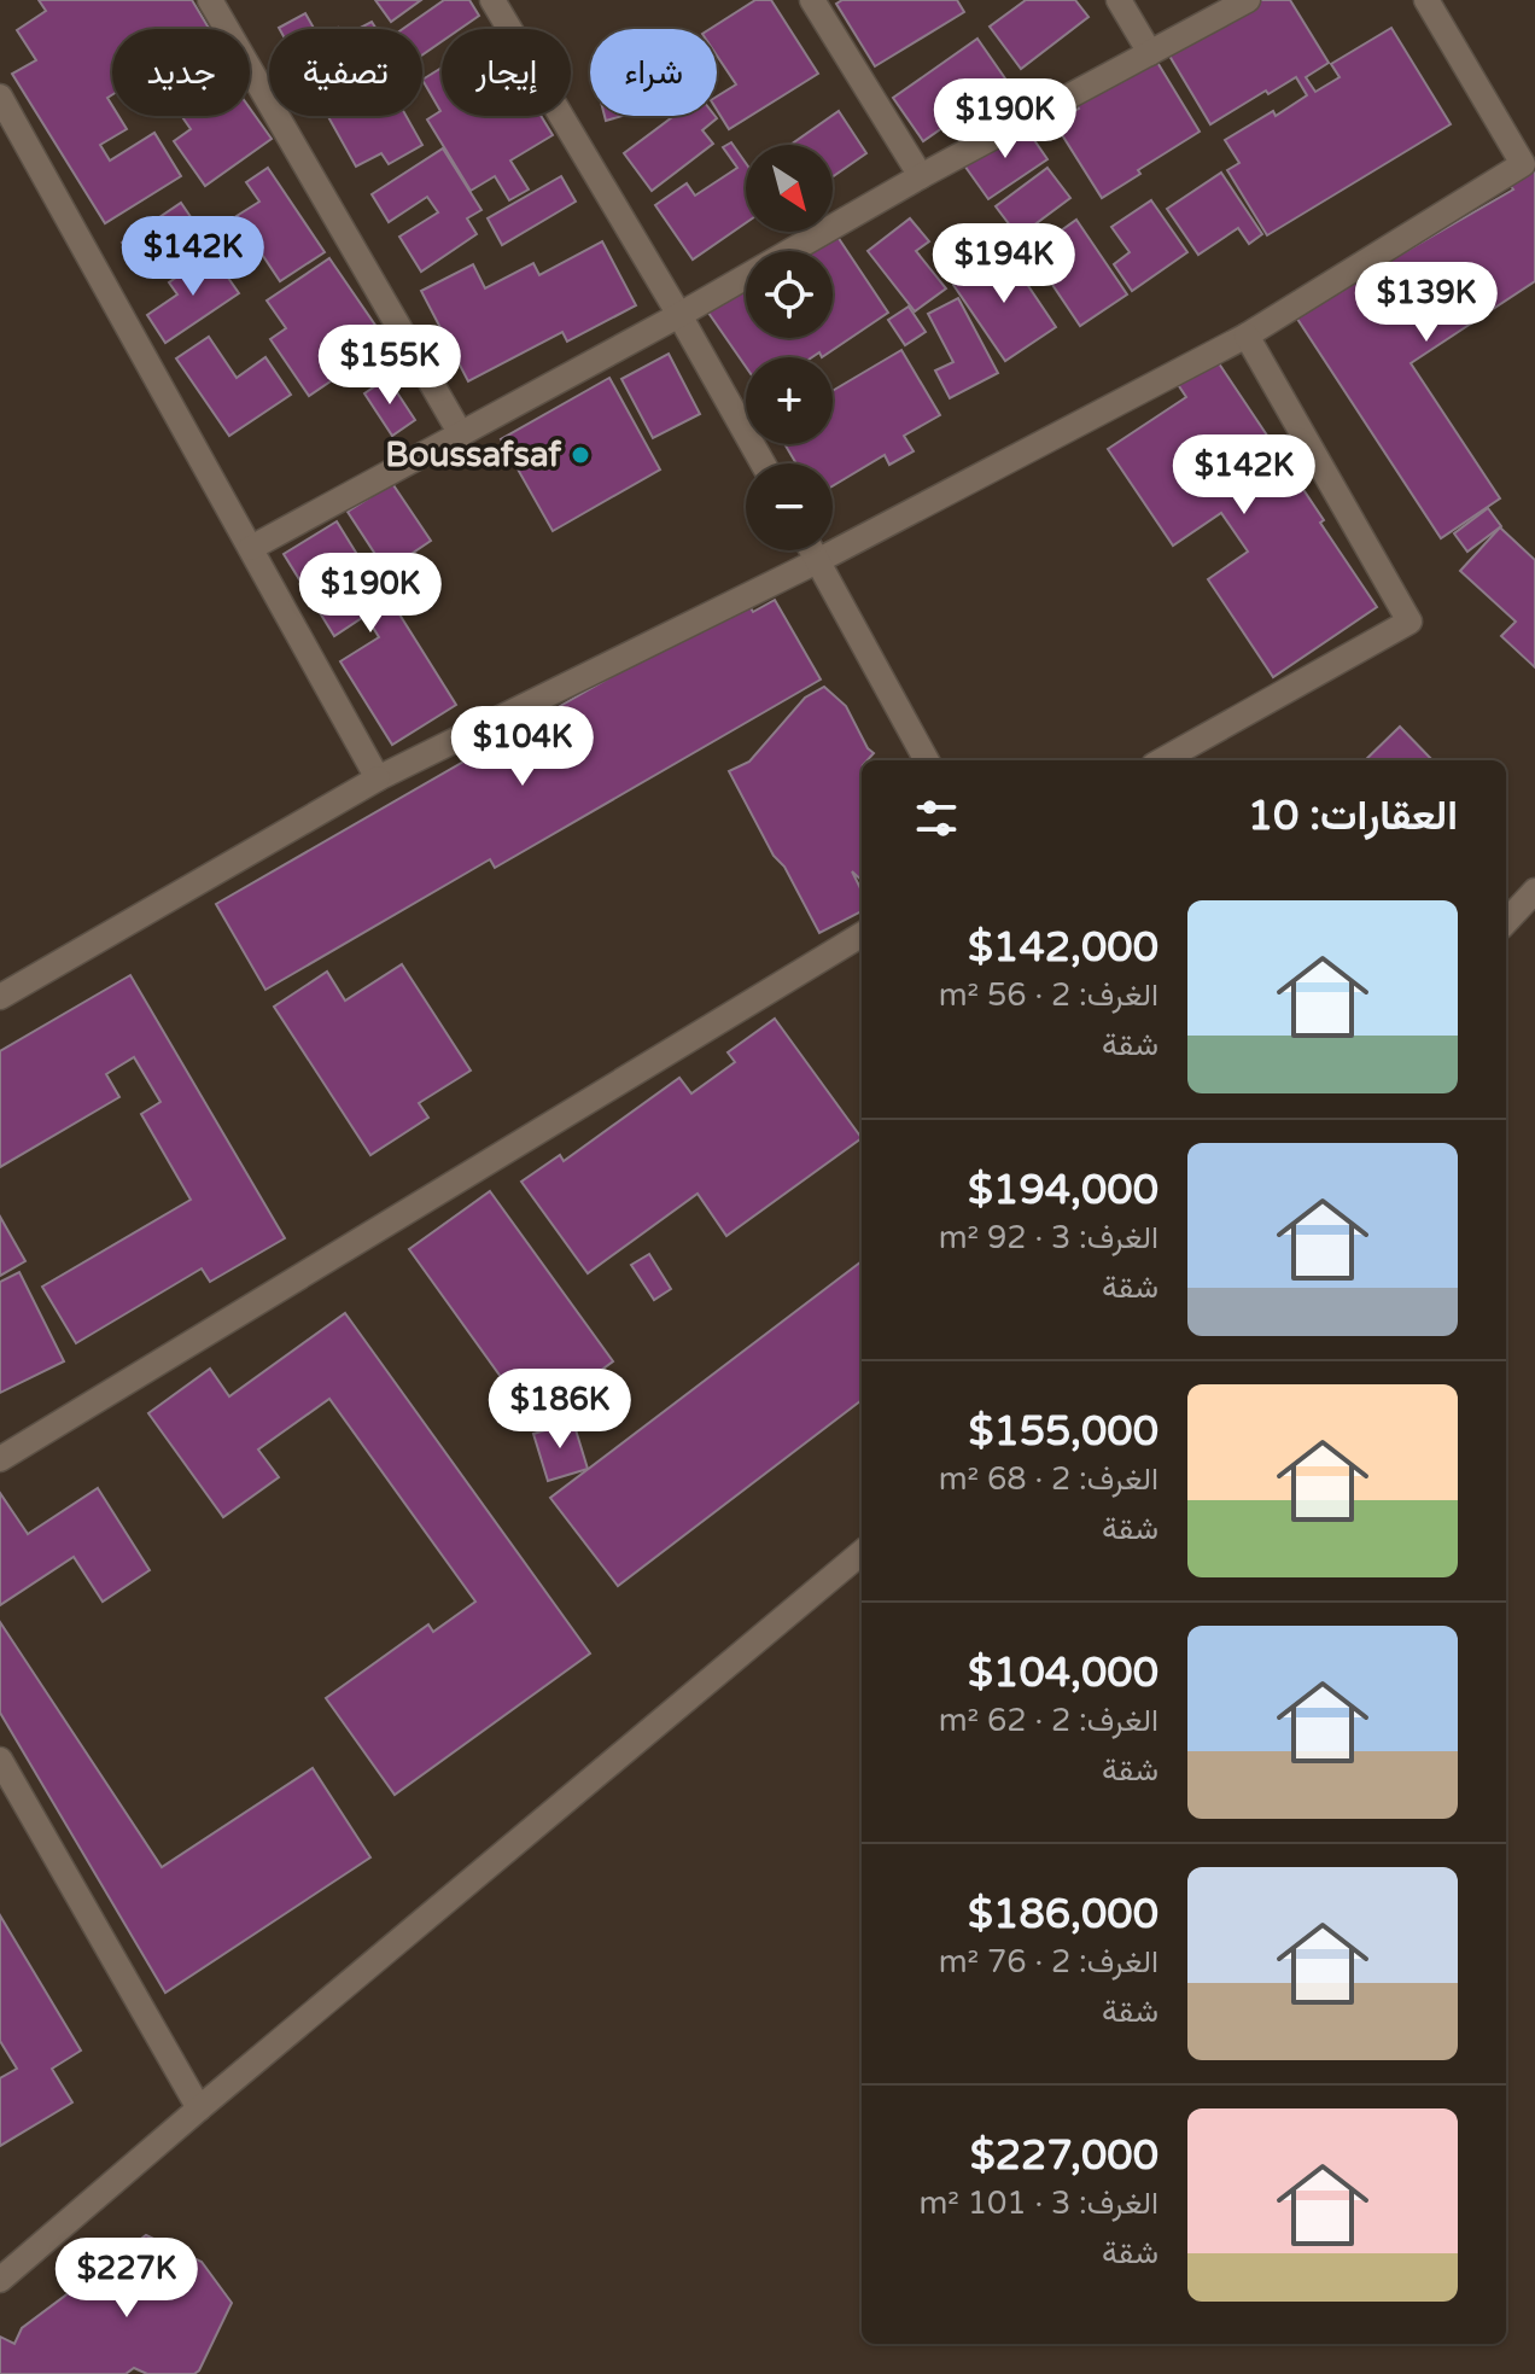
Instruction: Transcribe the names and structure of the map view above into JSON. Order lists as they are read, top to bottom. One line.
{"places":["Boussafsaf"],"north":"bottom right","page":{"chip":["شراء","إيجار","تصفية","جديد"],"price":["$190K","$142K","$194K","$139K","$155K","$142K","$190K","$104K","$186K","$227K"],"map_buttons":["+","−"],"heading":"العقارات: 10","list":[{"name":"$142,000","note":"الغرف: 2 · 56 m² · شقة"},{"name":"$194,000","note":"الغرف: 3 · 92 m² · شقة"},{"name":"$155,000","note":"الغرف: 2 · 68 m² · شقة"},{"name":"$104,000","note":"الغرف: 2 · 62 m² · شقة"},{"name":"$186,000","note":"الغرف: 2 · 76 m² · شقة"},{"name":"$227,000","note":"الغرف: 3 · 101 m² · شقة"}]}}
